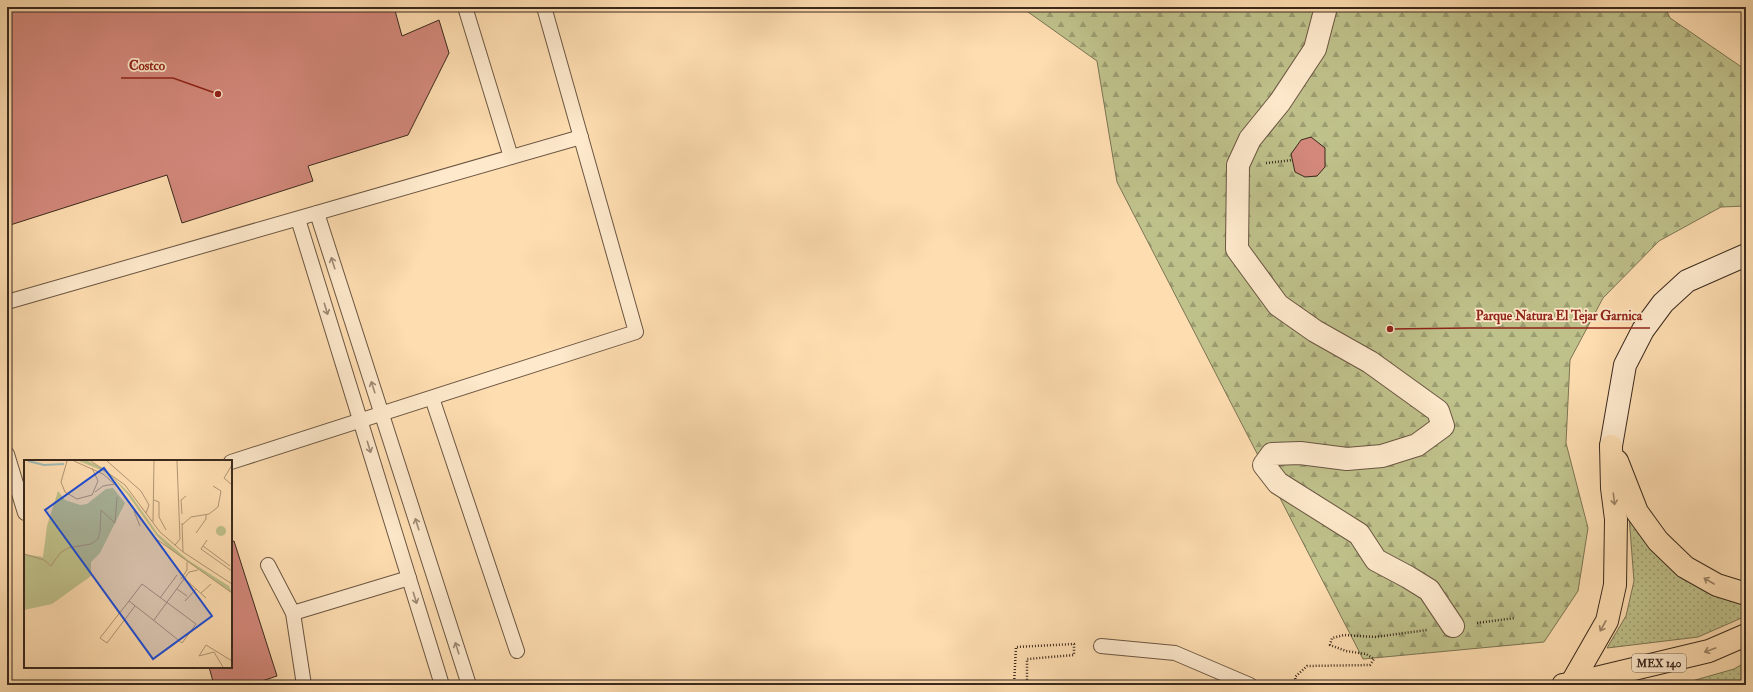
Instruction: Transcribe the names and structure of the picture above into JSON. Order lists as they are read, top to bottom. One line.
{"streets":{"highway":["MEX 140"]},"places":["Costco","Parque Natura El Tejar Garnica"]}
